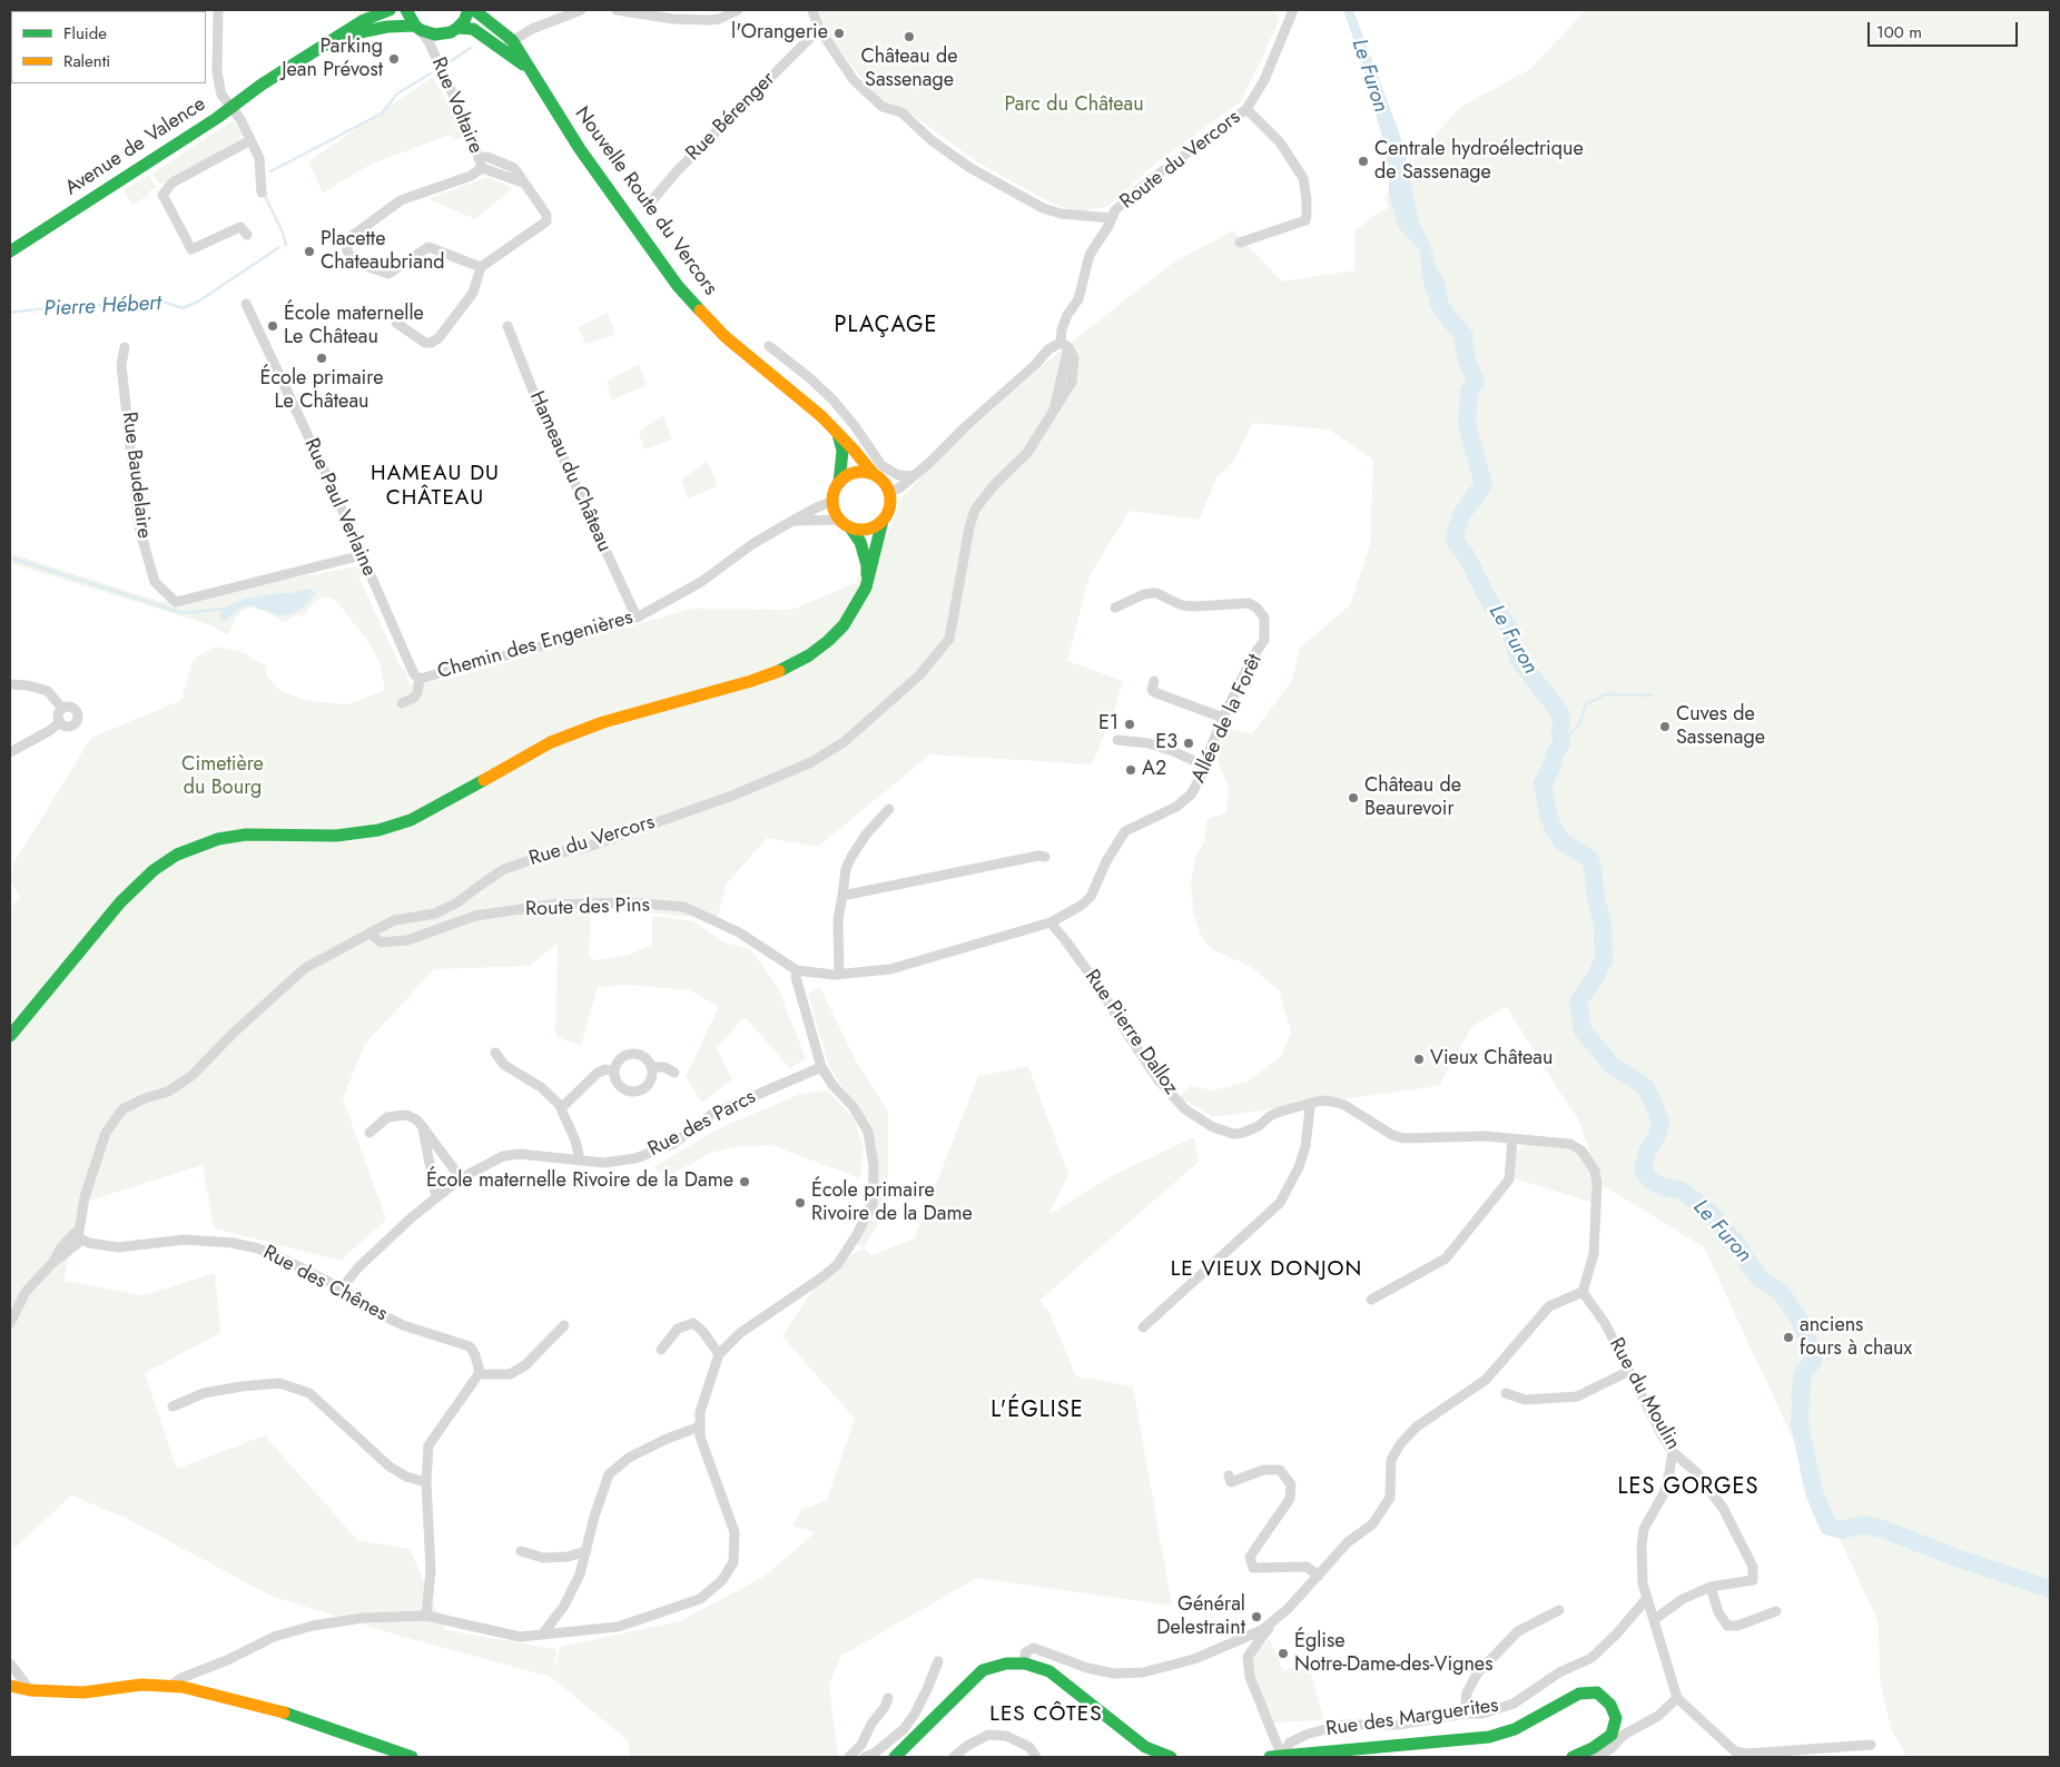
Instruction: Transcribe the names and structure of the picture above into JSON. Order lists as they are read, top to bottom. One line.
{"streets":{"main road":["Avenue de Valence","Nouvelle Route du Vercors"],"street":["Rue Voltaire","Rue Bérenger","Route du Vercors","Hameau du Château","Rue Baudelaire","Rue Paul Verlaine","Chemin des Engenières","Allée de la Forêt","Rue du Vercors","Route des Pins","Rue Pierre Dalloz","Rue des Parcs","Rue des Chênes","Rue du Moulin","Rue des Marguerites"]},"crossings":[["Rue Voltaire","Avenue de Valence"],["Route du Vercors","Rue du Vercors"],["Nouvelle Route du Vercors","Chemin des Engenières"],["Hameau du Château","Chemin des Engenières"],["Rue Baudelaire","Rue Paul Verlaine"],["Rue Paul Verlaine","Chemin des Engenières"],["Allée de la Forêt","Rue Pierre Dalloz"],["Rue du Vercors","Route des Pins"],["Rue du Vercors","Rue des Chênes"],["Rue Pierre Dalloz","Rue du Moulin"],["Rue des Parcs","Rue des Chênes"]],"districts":["PLAÇAGE","HAMEAU DU CHÂTEAU","LE VIEUX DONJON","L'ÉGLISE","LES GORGES","LES CÔTES"],"water":["Le Furon","Pierre Hébert"],"parks":["Parc du Château","Cimetière du Bourg"],"places":["l'Orangerie","Château de Sassenage","Parking Jean Prévost","Centrale hydroélectrique de Sassenage","Placette Chateaubriand","École maternelle Le Château","École primaire Le Château","E1","Cuves de Sassenage","E3","A2","Château de Beaurevoir","Vieux Château","École maternelle Rivoire de la Dame","École primaire Rivoire de la Dame","anciens fours à chaux","Général Delestraint","Église Notre-Dame-des-Vignes"],"legend":["Fluide","Ralenti"],"scale_bar":"100 m"}
